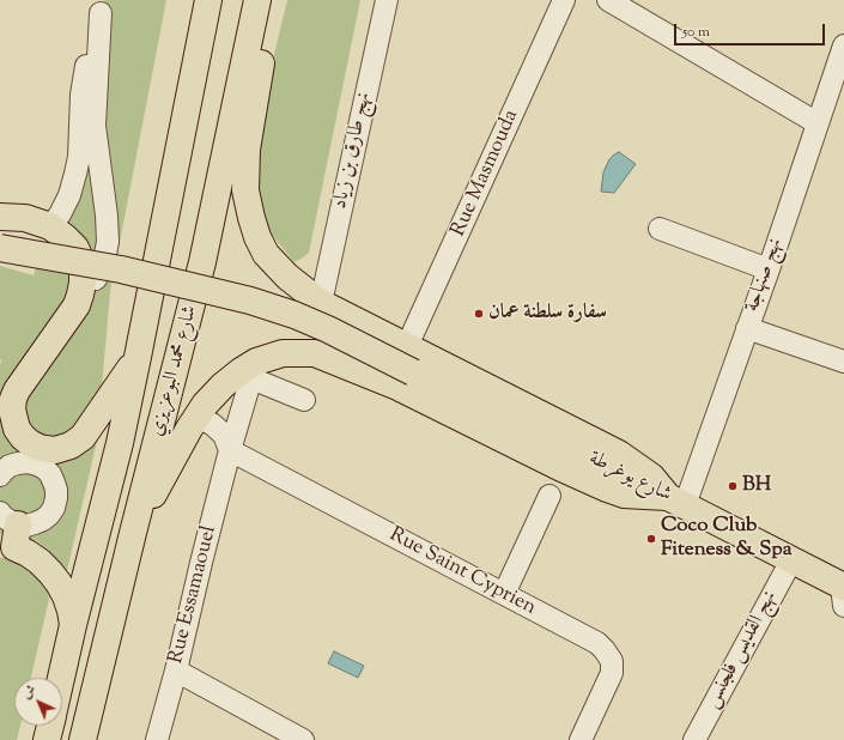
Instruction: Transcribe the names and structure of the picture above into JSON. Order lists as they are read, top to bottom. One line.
{"streets":{"main road":["شارع محمد البوعزيزي","شارع يوغرطة"],"street":["نهج طارق بن زياد","Rue Masmouda","نهج صنهاجة","Rue Saint Cyprien","Rue Essamaouel","نهج القديس فلجنس"]},"crossings":[["نهج صنهاجة","شارع يوغرطة"],["شارع يوغرطة","نهج القديس فلجنس"],["Rue Saint Cyprien","Rue Essamaouel"]],"places":["سفارة سلطنة عمان","BH","Coco Club Fiteness & Spa"],"scale_bar":"50 m","north":"top left"}
